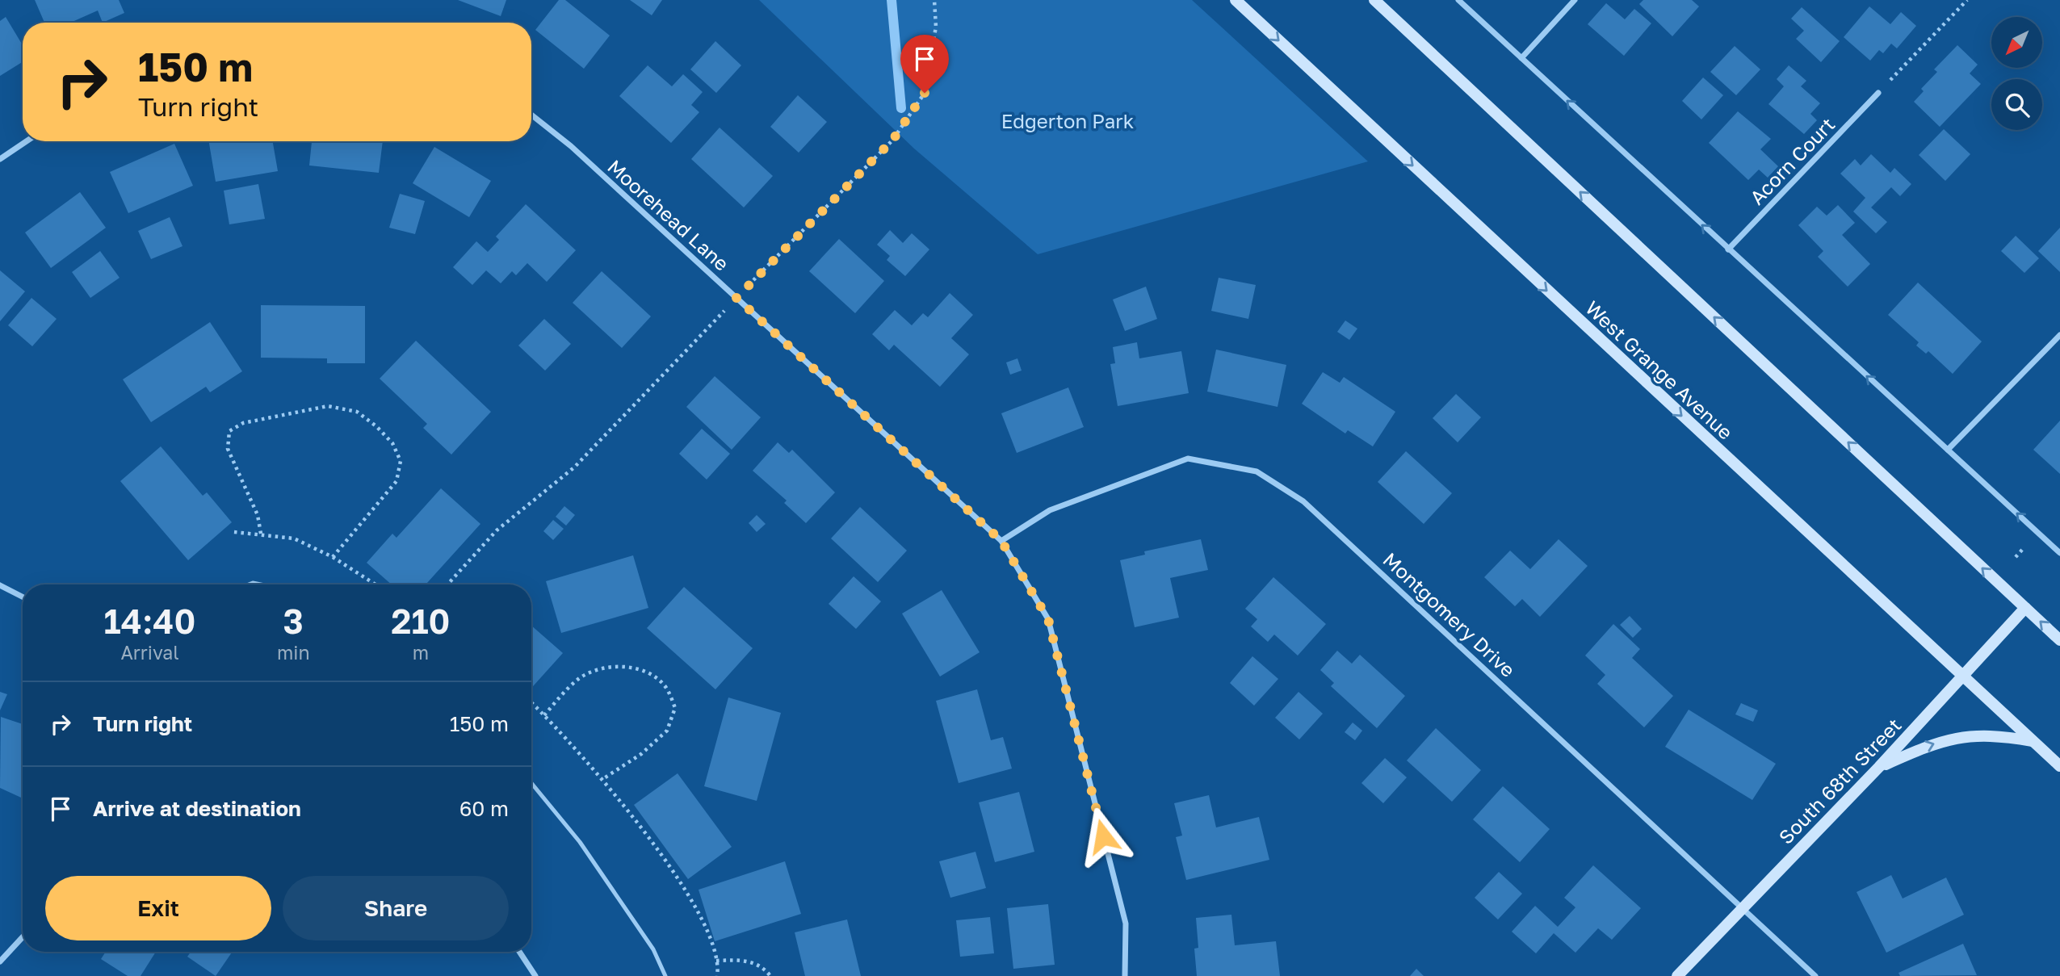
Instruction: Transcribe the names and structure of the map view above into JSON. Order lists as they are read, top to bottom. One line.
{"streets":{"street":["Acorn Court","Moorehead Lane","West Grange Avenue","Montgomery Drive","South 68th Street"]},"crossings":[["Moorehead Lane","Montgomery Drive"],["West Grange Avenue","South 68th Street"],["Montgomery Drive","South 68th Street"]],"parks":["Edgerton Park"],"north":"bottom left","page":{"turn":["150 m","Turn right"],"eta":["14:40","Arrival","3","min","210","m"],"list":[{"name":"Turn right","value":"150 m"},{"name":"Arrive at destination","value":"60 m"}],"buttons":["Exit","Share"]}}
